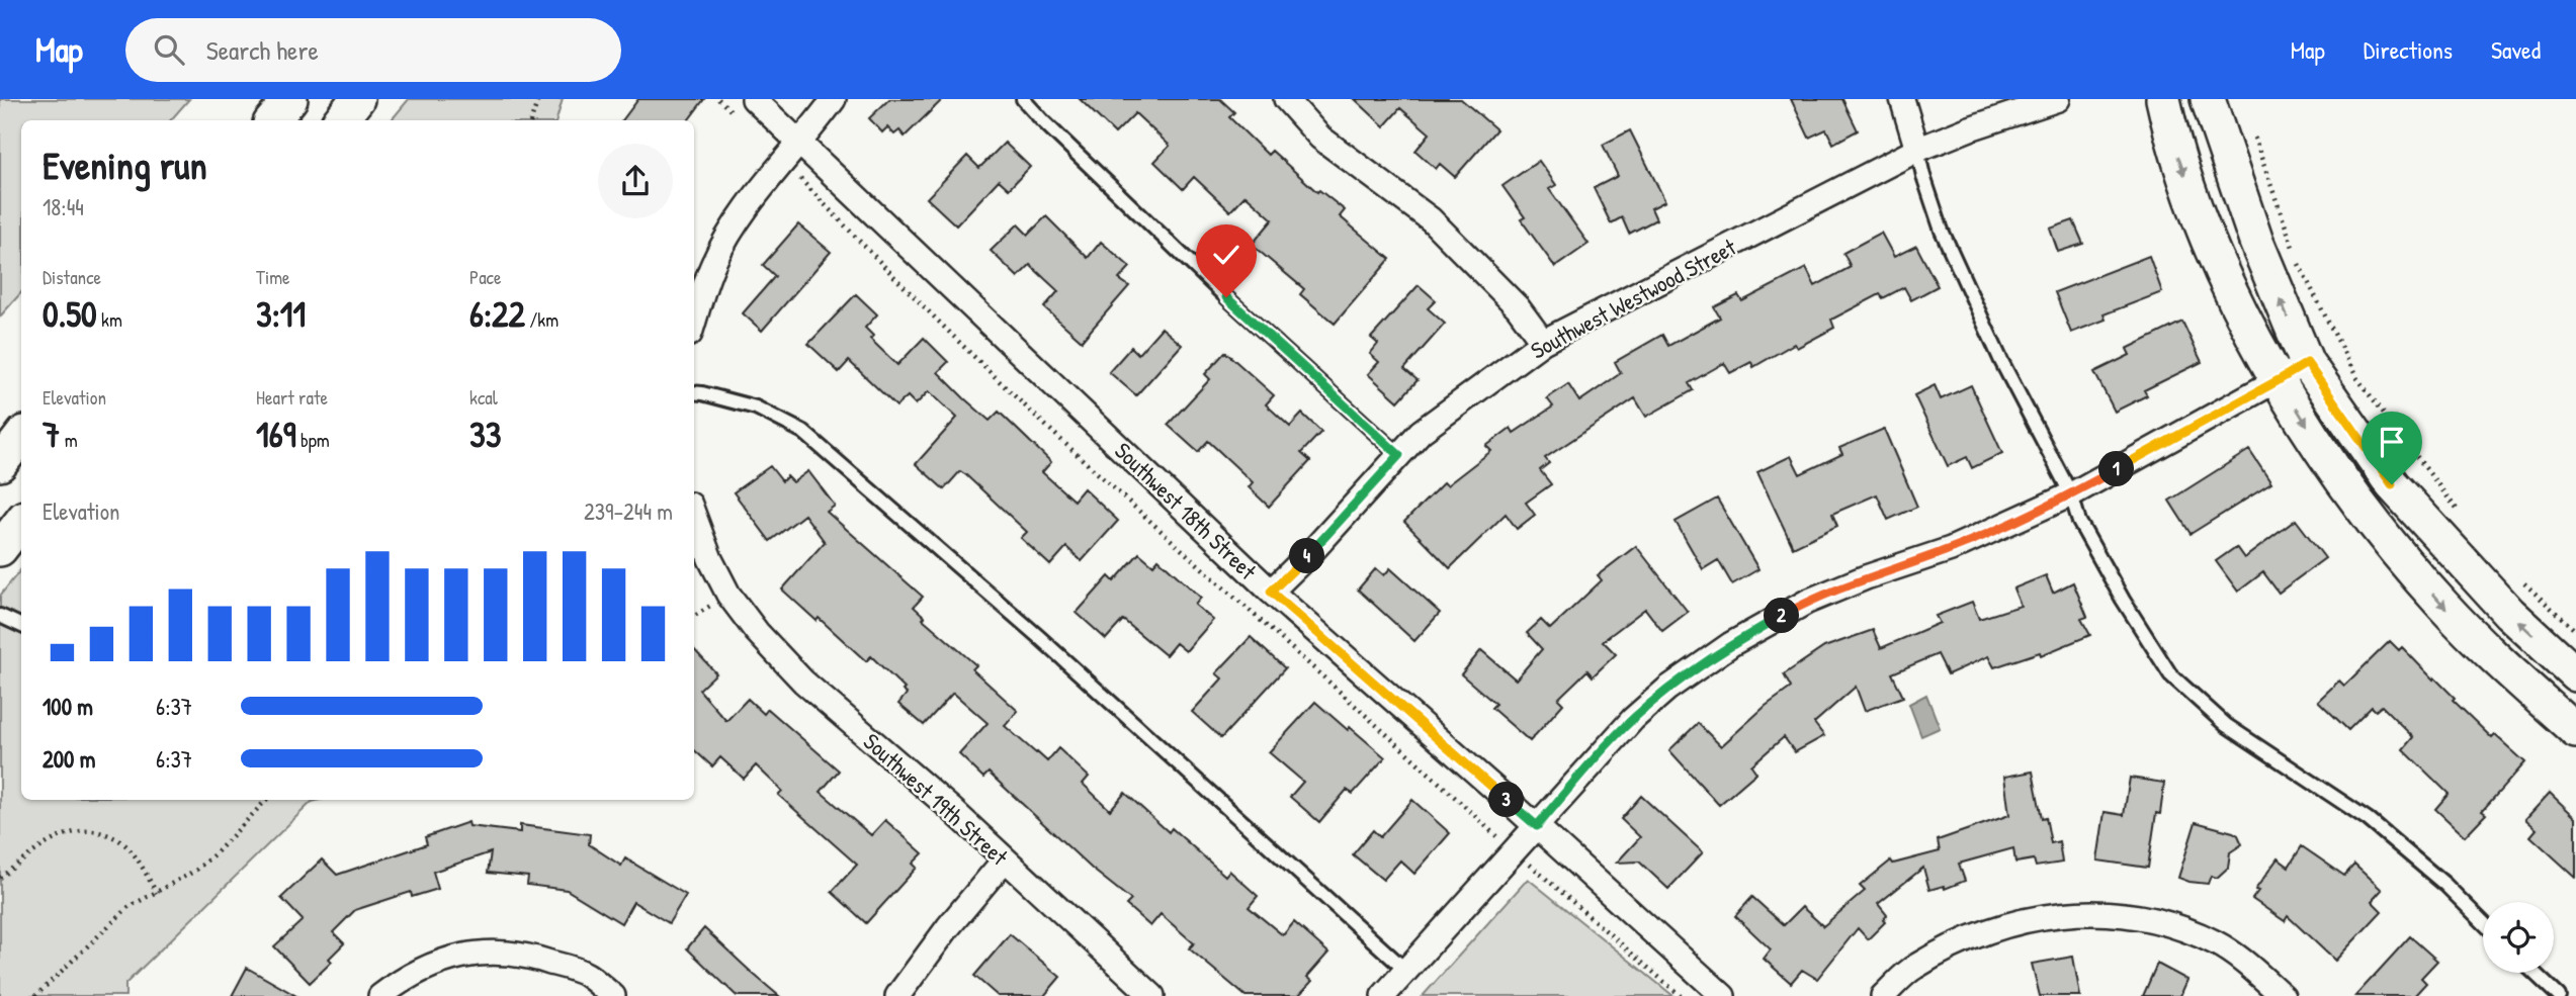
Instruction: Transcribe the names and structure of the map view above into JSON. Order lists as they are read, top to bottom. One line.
{"streets":{"street":["Southwest Westwood Street","Southwest 18th Street","Southwest 19th Street"]},"crossings":[["Southwest Westwood Street","Southwest 18th Street"]],"page":{"header":"Map","search":"Search here","nav":["Map","Directions","Saved"],"heading":["Evening run","18:44"],"stats":[["Distance","0.50 km"],["Time","3:11"],["Pace","6:22 /km"],["Elevation","7 m"],["Heart rate","169 bpm"],["kcal","33"]],"pins":["1","4","2","3"],"chart":["Elevation","239–244 m"],"list":[{"name":"100 m","note":"6:37"},{"name":"200 m","note":"6:37"}]}}
